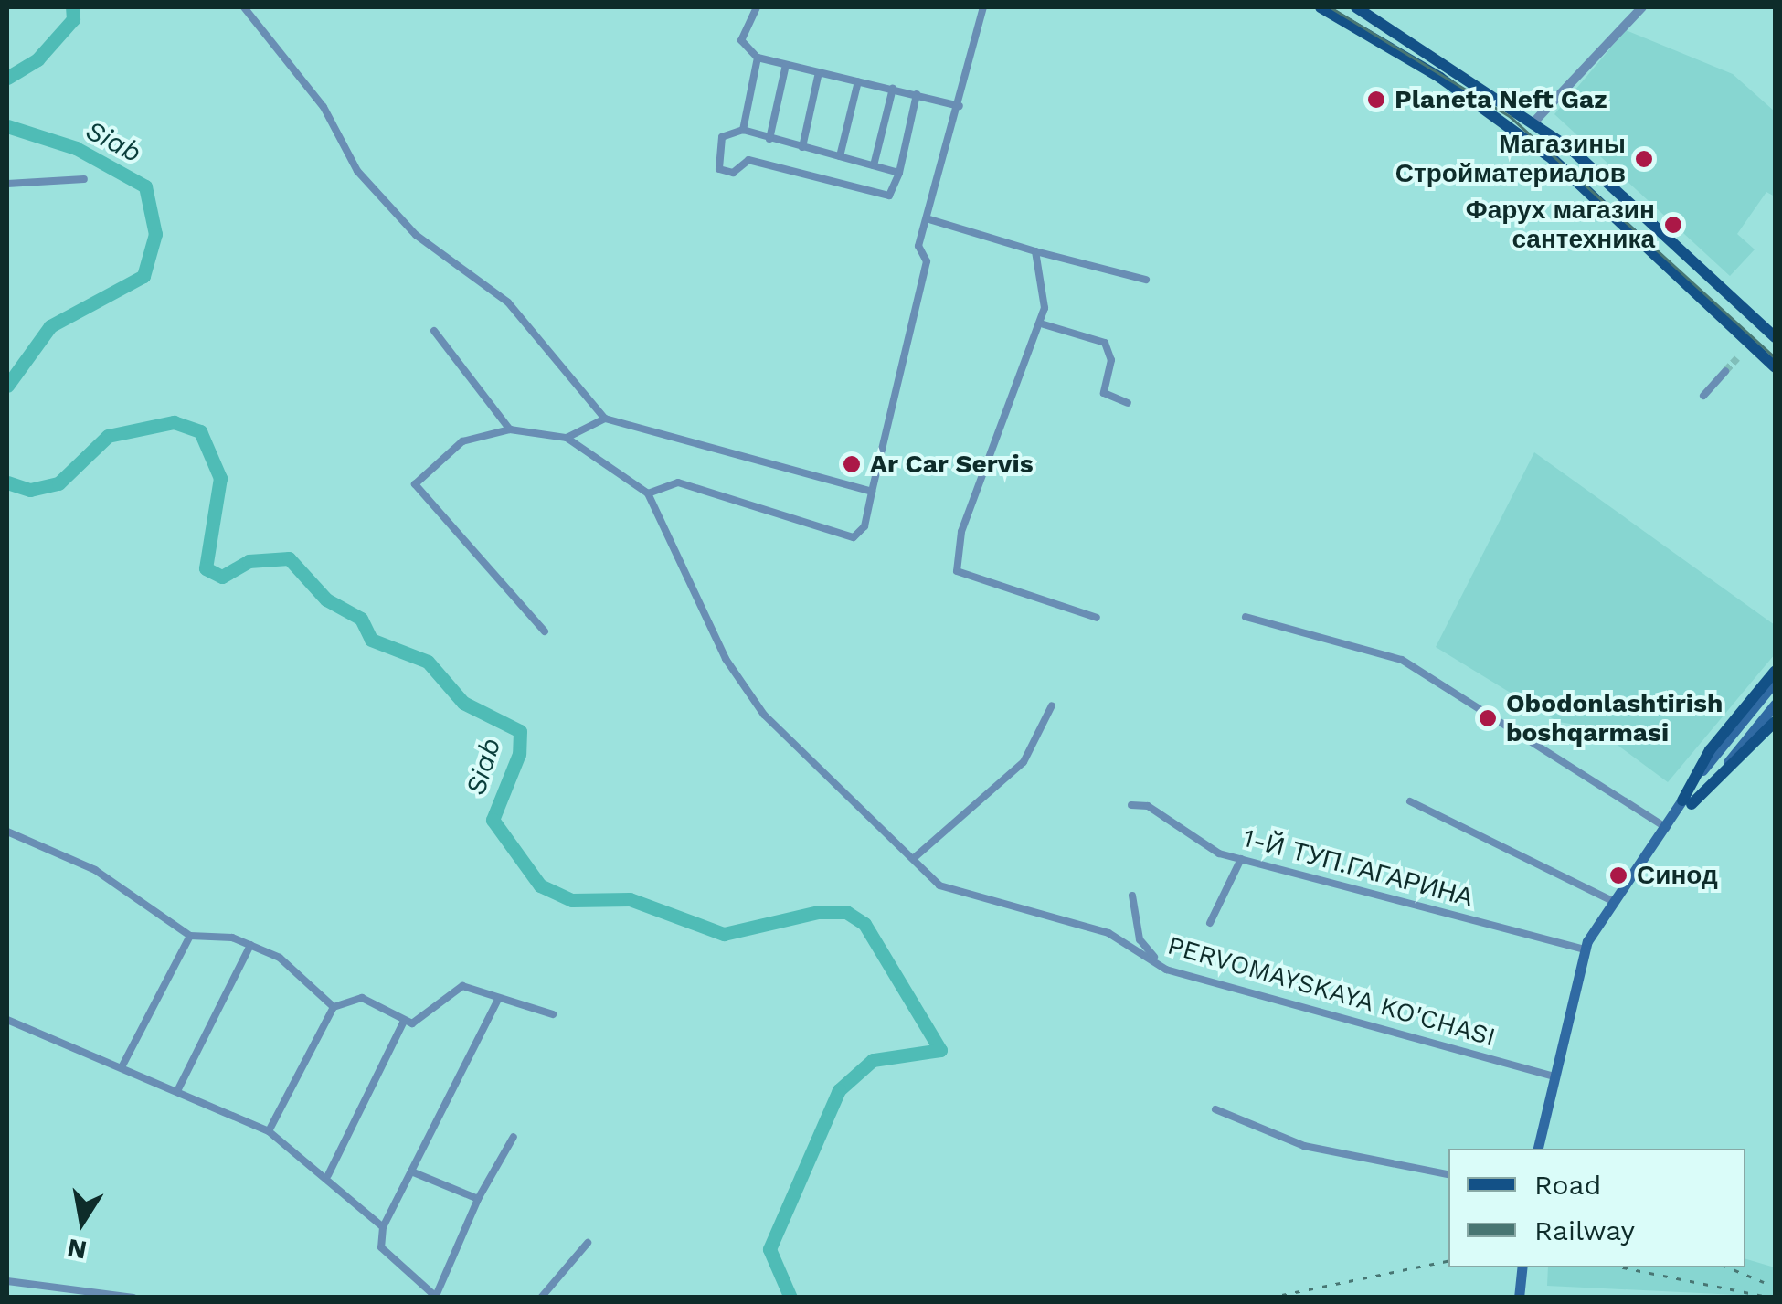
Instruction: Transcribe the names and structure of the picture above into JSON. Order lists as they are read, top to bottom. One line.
{"streets":{"street":["1-Й ТУП.ГАГАРИНА","PERVOMAYSKAYA KO'CHASI"]},"water":["Siab"],"places":["Planeta Neft Gaz","Магазины Стройматериалов","Фарух магазин сантехника","Ar Car Servis","Obodonlashtirish boshqarmasi","Синод"],"legend":["Road","Railway"],"north":"bottom"}
